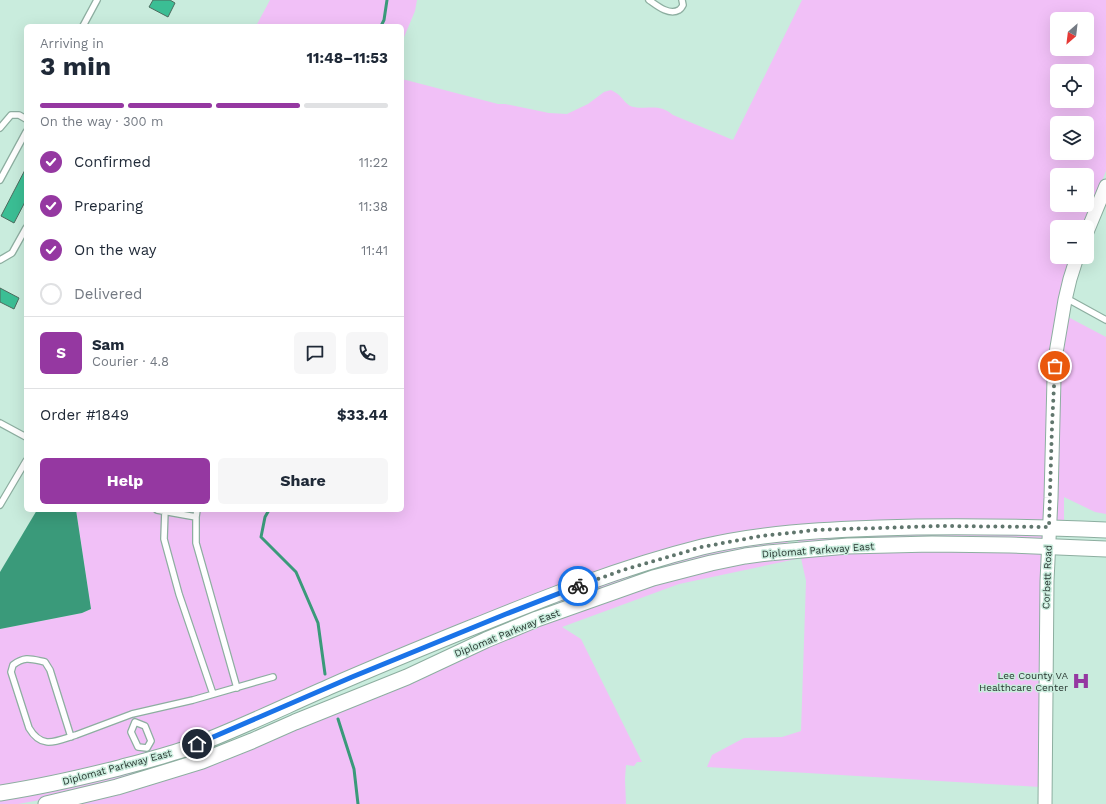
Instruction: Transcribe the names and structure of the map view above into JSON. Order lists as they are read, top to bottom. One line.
{"streets":{"main road":["Diplomat Parkway East"],"street":["Corbett Road"]},"crossings":[["Diplomat Parkway East","Corbett Road"]],"places":{"hospital":["Lee County VA Healthcare Center"]},"north":"bottom left","page":{"map_buttons":["+","−"],"heading":["3 min","Arriving in","11:48–11:53"],"panel":["Sam","Courier · 4.8","Order #1849","$33.44"],"bar":"On the way · 300 m","list":[["Confirmed","11:22"],["Preparing","11:38"],["On the way","11:41"],"Delivered"],"round":"S","buttons":["Help","Share"]}}
